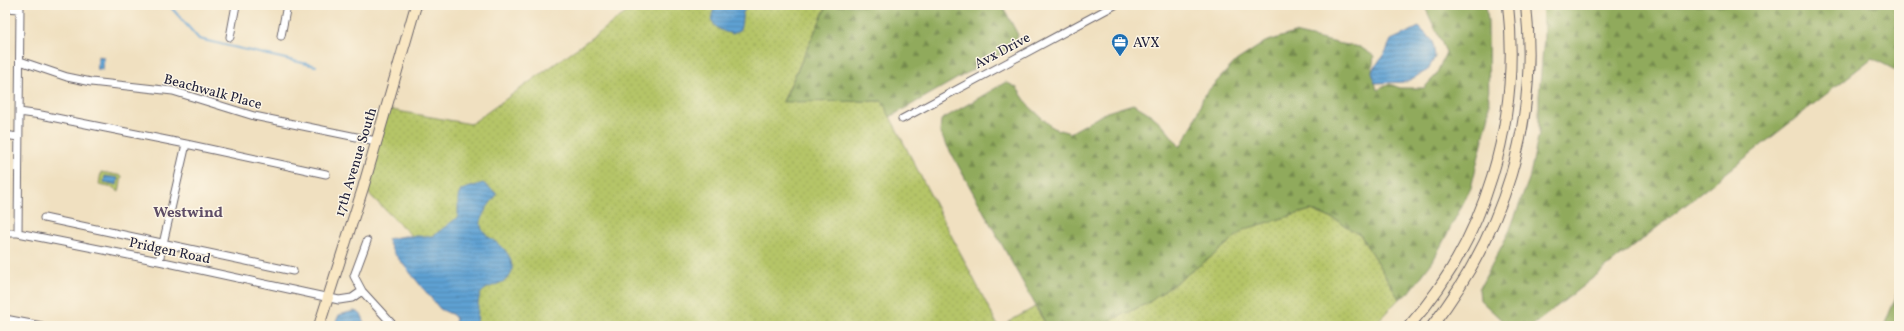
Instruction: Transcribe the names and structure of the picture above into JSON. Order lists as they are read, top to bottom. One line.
{"streets":{"main road":["17th Avenue South"],"street":["Avx Drive","Beachwalk Place","Pridgen Road"]},"crossings":[["Beachwalk Place","17th Avenue South"],["17th Avenue South","Pridgen Road"]],"districts":["Westwind"],"places":{"office":["AVX"]}}
